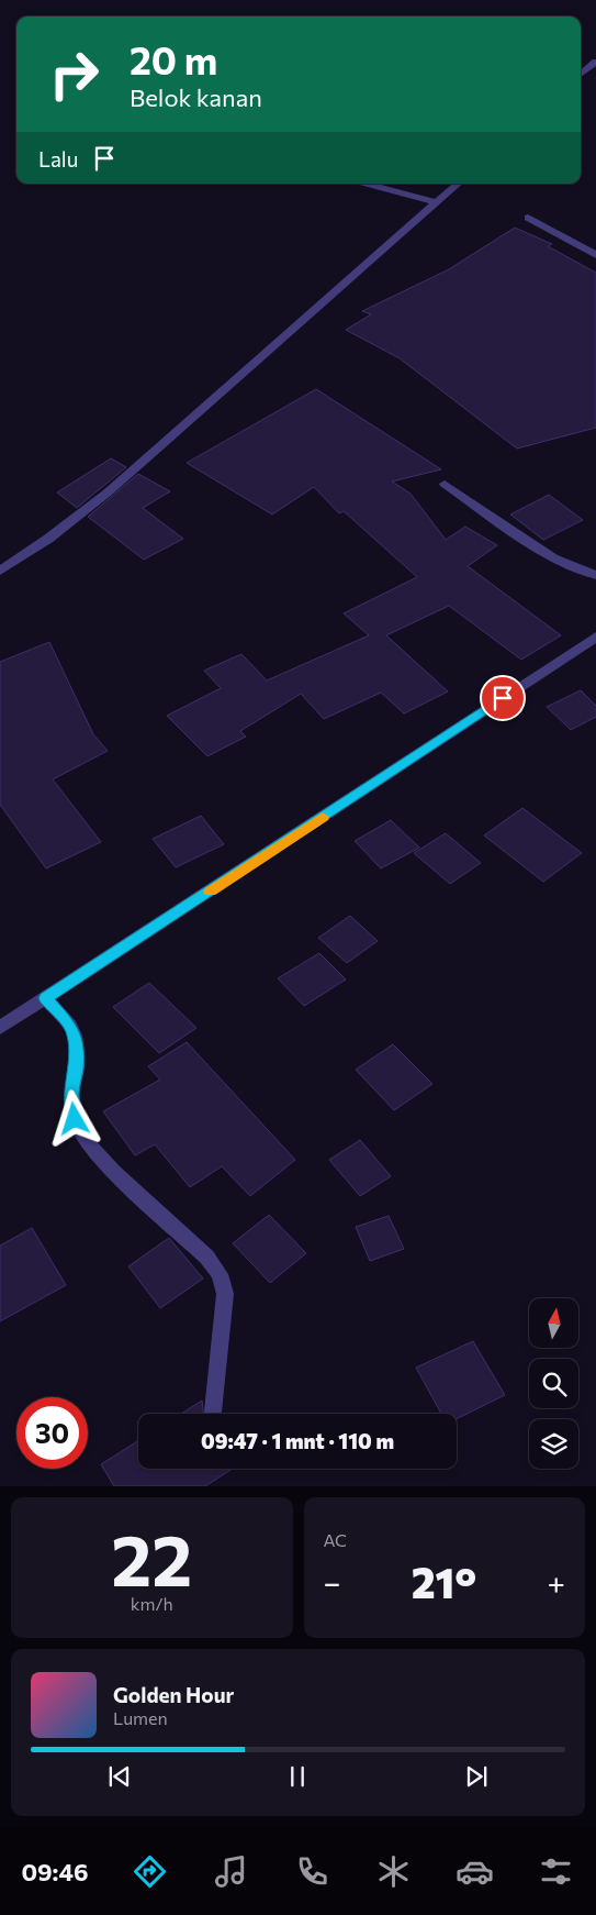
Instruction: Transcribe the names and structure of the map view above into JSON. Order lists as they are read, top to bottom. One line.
{"north":"top","page":{"turn":["20 m","Belok kanan"],"then":"Lalu","limit":"30","trip":"09:47 · 1 mnt · 110 m","tile":[["22","km/h"],"AC"],"heat":["−","21°","+"],"song":["Golden Hour","Lumen"],"tabs":"09:46"}}
